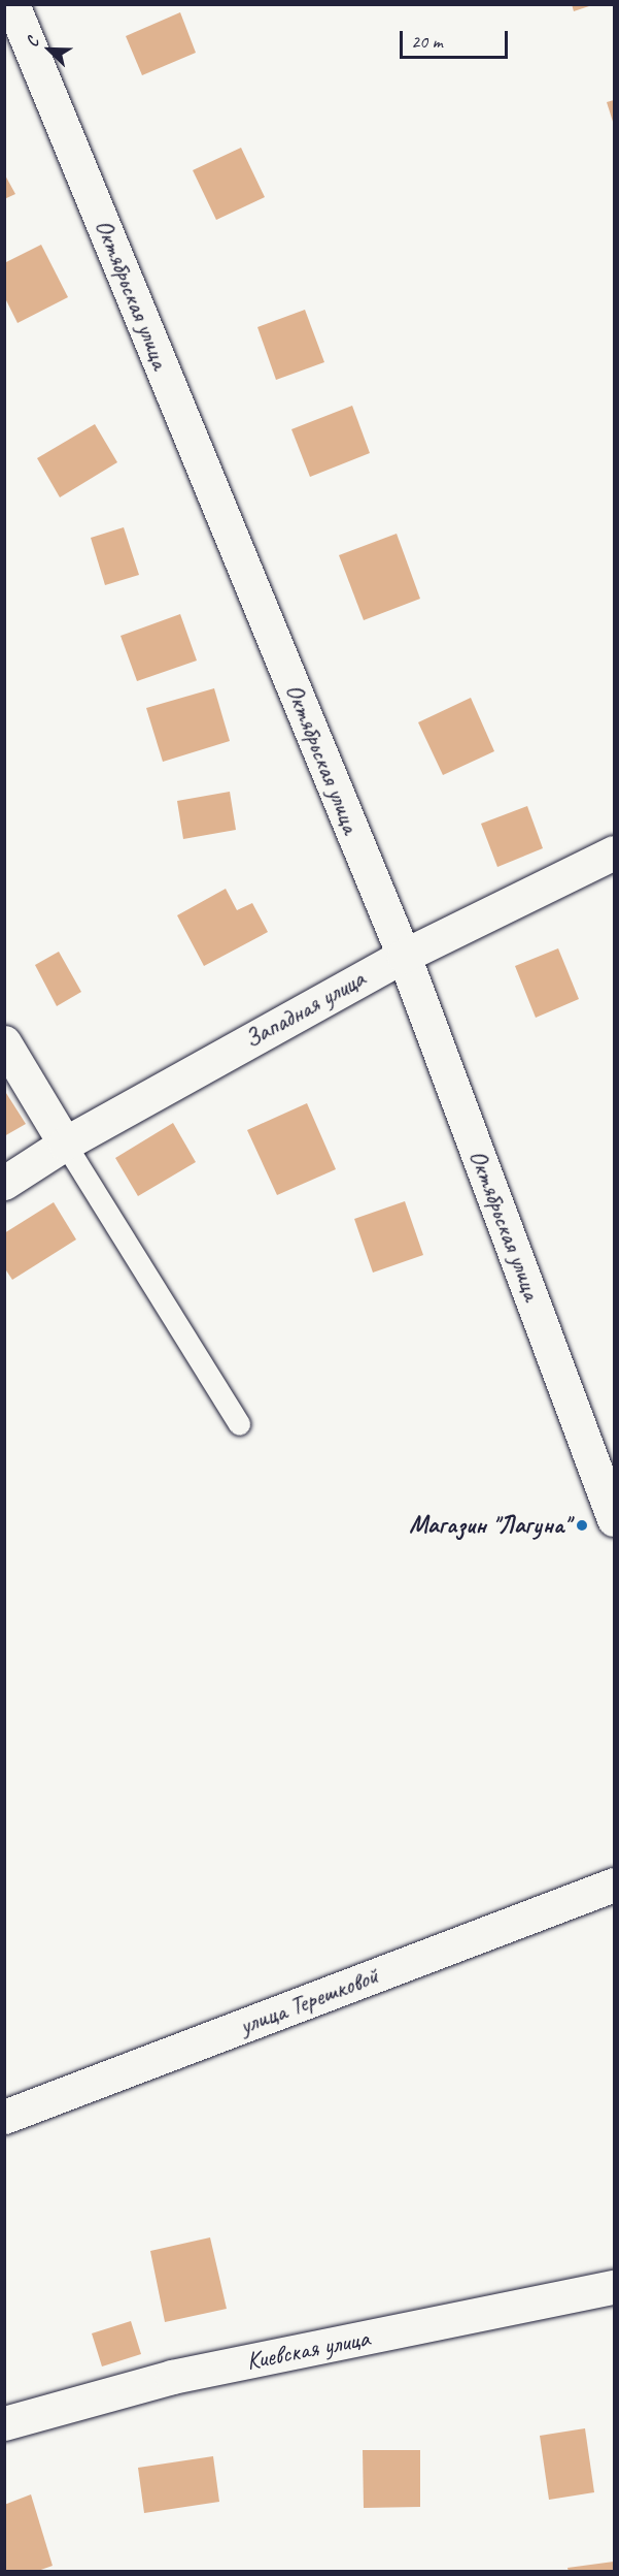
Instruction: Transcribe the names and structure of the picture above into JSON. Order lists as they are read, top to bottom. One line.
{"streets":{"street":["Октябрьская улица","Западная улица","улица Терешковой","Киевская улица"]},"crossings":[["Октябрьская улица","Западная улица"]],"places":["Магазин \"Лагуна\""],"scale_bar":"20 m","north":"top left"}
